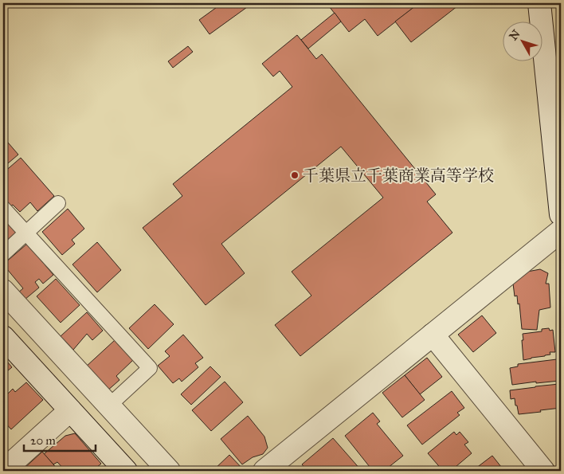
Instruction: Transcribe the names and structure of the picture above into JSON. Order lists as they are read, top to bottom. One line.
{"places":["千葉県立千葉商業高等学校"],"scale_bar":"20 m","north":"top left"}
